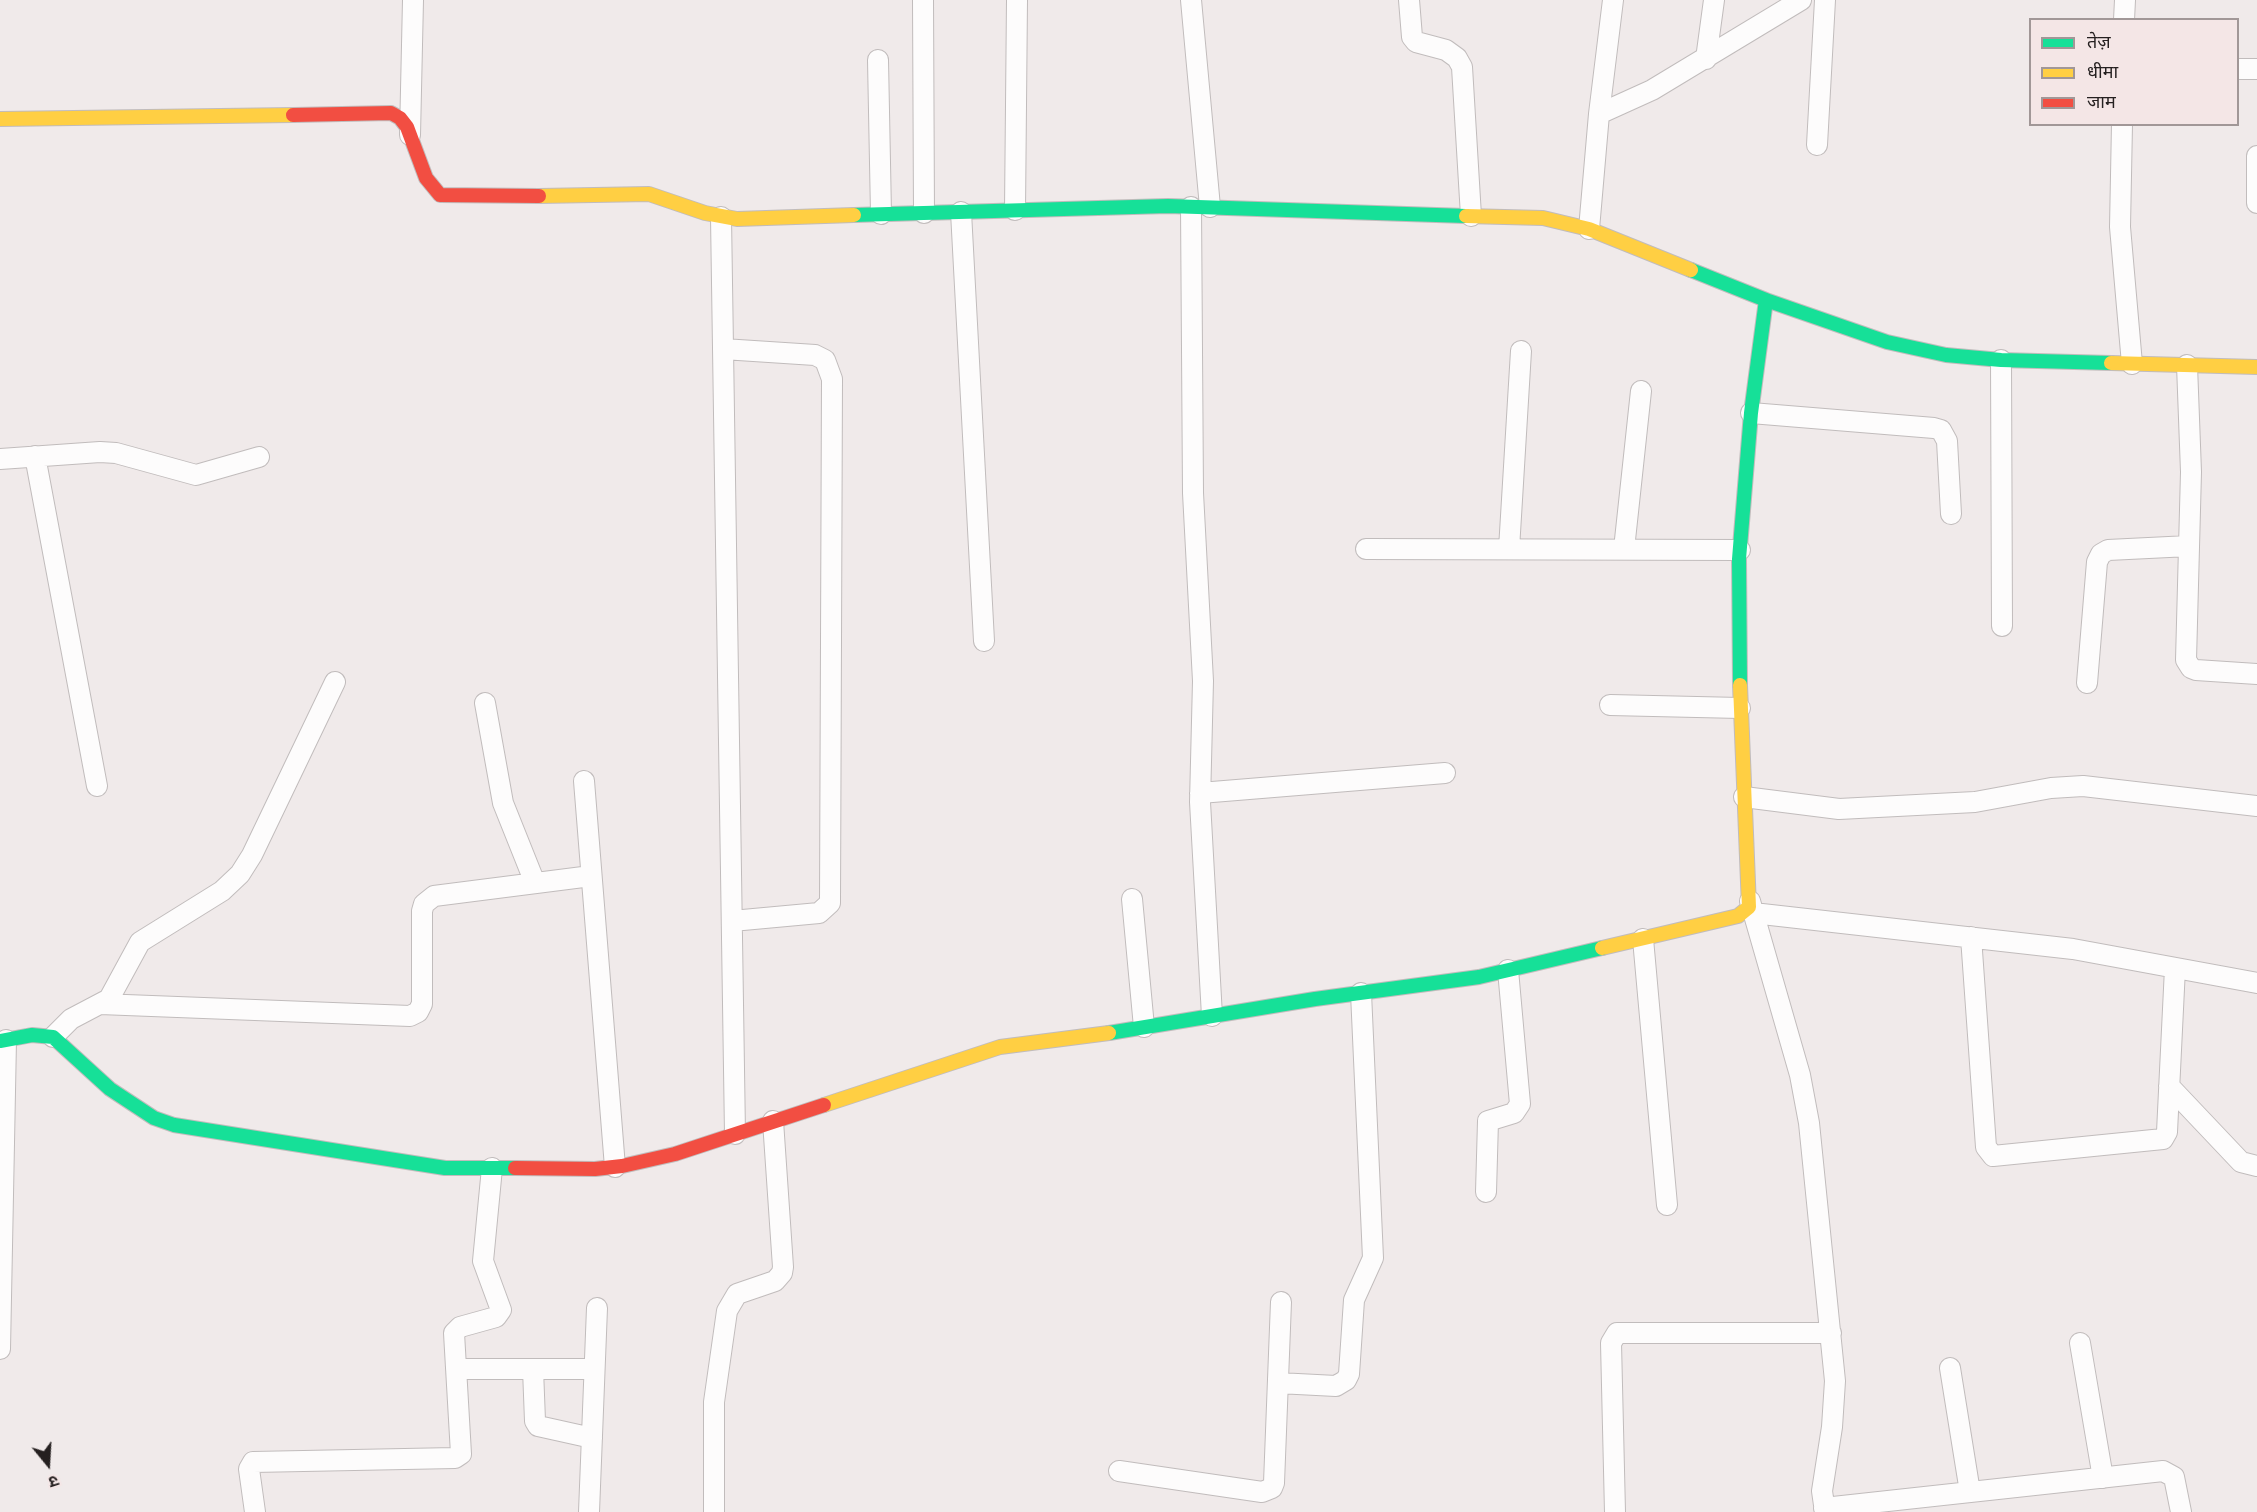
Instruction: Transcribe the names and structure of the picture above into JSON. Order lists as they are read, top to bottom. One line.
{"legend":["तेज़","धीमा","जाम"],"north":"bottom"}
